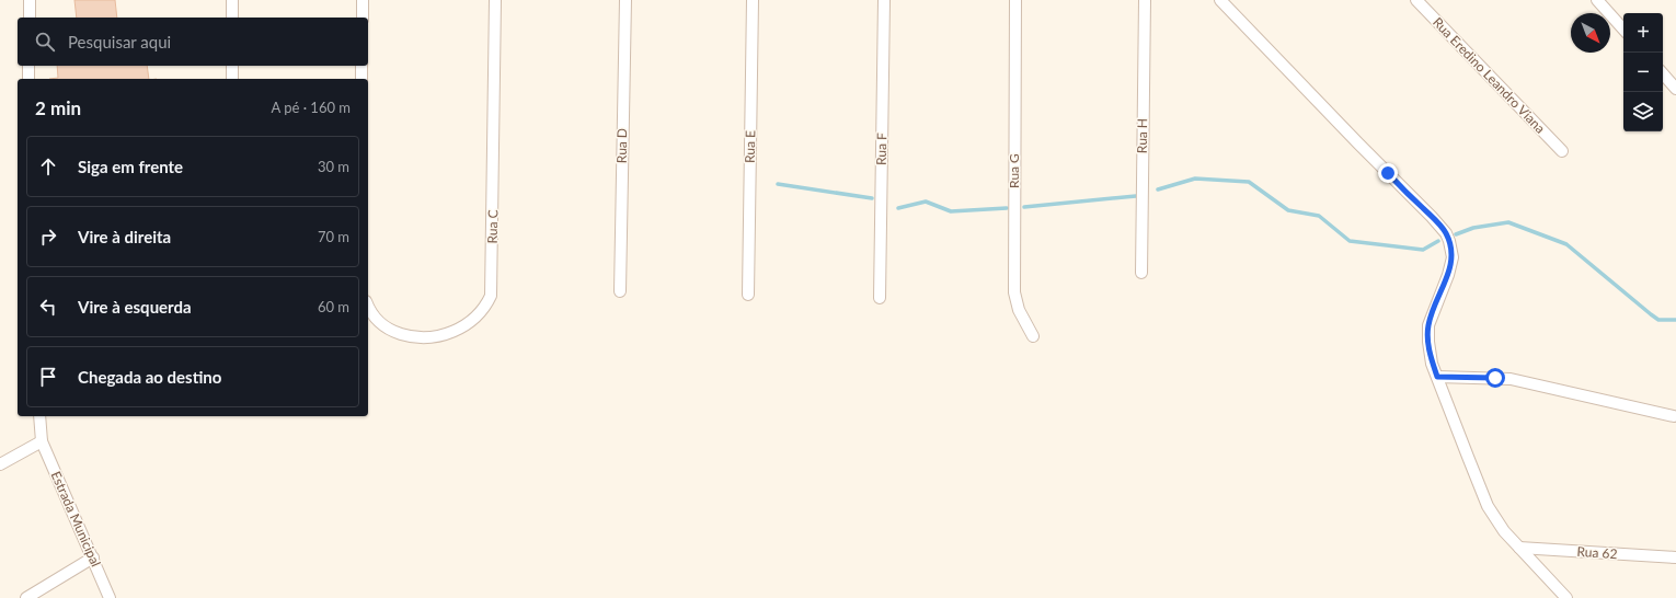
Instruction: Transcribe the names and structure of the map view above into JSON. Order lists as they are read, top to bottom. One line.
{"streets":{"street":["Rua Eredino Leandro Viana","Rua H","Rua D","Rua E","Rua F","Rua G","Rua C","Estrada Municipal","Rua 62"]},"north":"bottom right","page":{"map_buttons":["+","−"],"search":"Pesquisar aqui","heading":["2 min","A pé · 160 m"],"list":[["Siga em frente","30 m"],["Vire à direita","70 m"],["Vire à esquerda","60 m"],"Chegada ao destino"]}}
